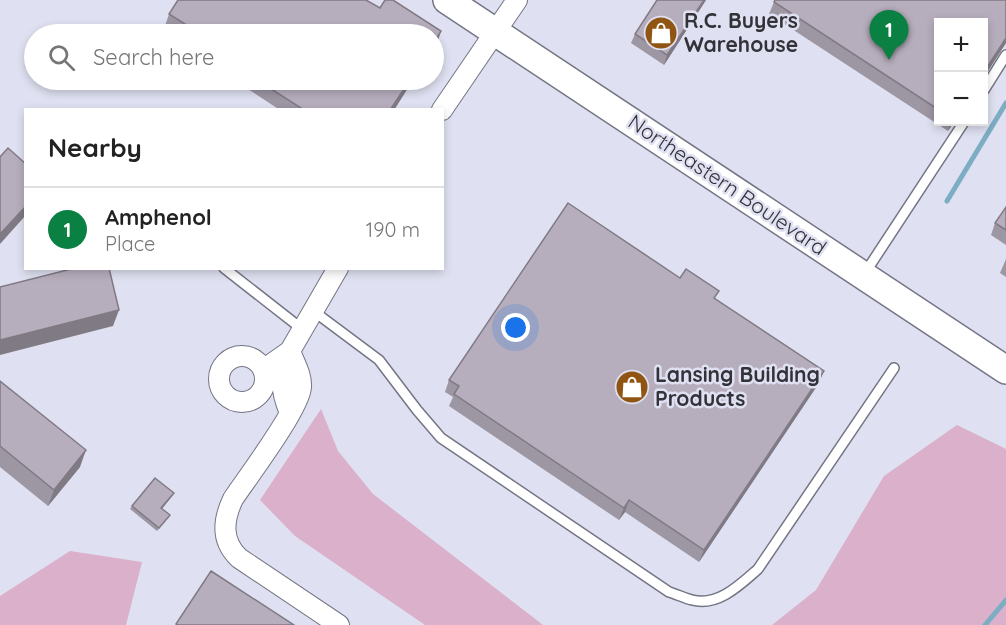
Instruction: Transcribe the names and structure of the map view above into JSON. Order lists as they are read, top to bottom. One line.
{"streets":{"street":["Northeastern Boulevard"]},"places":{"shop":["R.C. Buyers Warehouse","Lansing Building Products"]},"page":{"pins":"1","map_buttons":["+","−"],"search":"Search here","heading":"Nearby","list":[{"mark":"1","name":"Amphenol","note":"Place","value":"190 m"}]}}
